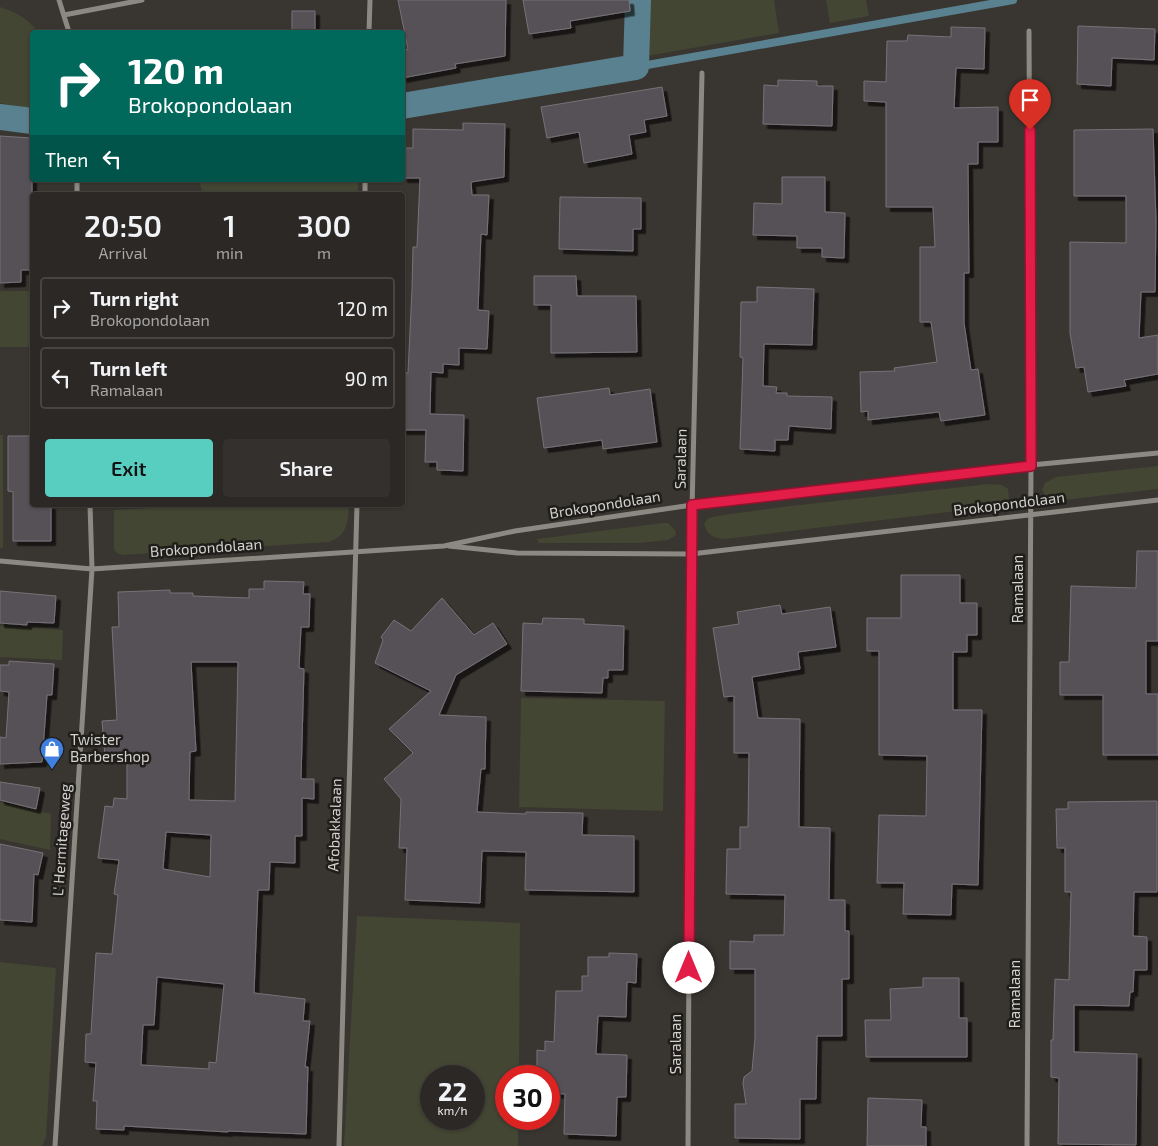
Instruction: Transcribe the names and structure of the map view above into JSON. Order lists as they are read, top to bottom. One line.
{"streets":{"street":["Saralaan","Brokopondolaan","Ramalaan","Afobakkalaan","L' Hermitageweg"]},"crossings":[["Saralaan","Brokopondolaan"],["Brokopondolaan","Ramalaan"],["Brokopondolaan","Afobakkalaan"],["Brokopondolaan","L' Hermitageweg"]],"places":{"shop":["Twister Barbershop"]},"page":{"turn":["120 m","Brokopondolaan"],"then":"Then","eta":["20:50","Arrival","1","min","300","m"],"list":[{"name":"Turn right","note":"Brokopondolaan","value":"120 m"},{"name":"Turn left","note":"Ramalaan","value":"90 m"}],"buttons":["Exit","Share"],"speed":"22 km/h","limit":"30"}}
